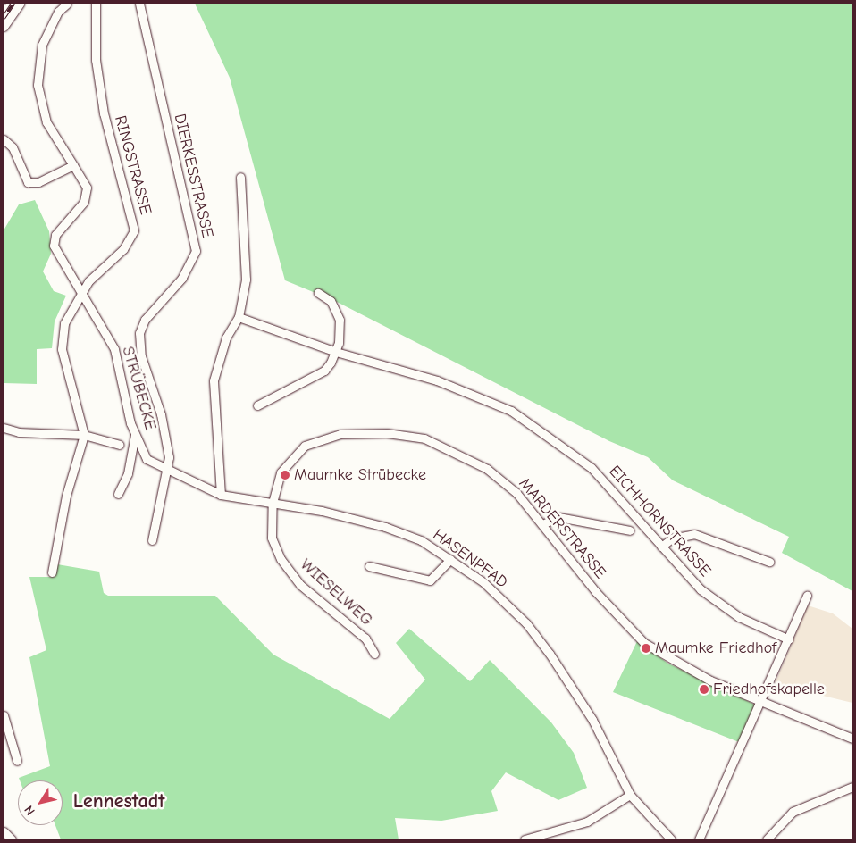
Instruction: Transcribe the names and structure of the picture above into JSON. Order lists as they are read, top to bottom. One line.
{"streets":{"street":["RINGSTRASSE","DIERKESSTRASSE","STRÜBECKE","EICHHORNSTRASSE","MARDERSTRASSE","HASENPFAD","WIESELWEG"]},"crossings":[["RINGSTRASSE","STRÜBECKE"],["DIERKESSTRASSE","STRÜBECKE"],["STRÜBECKE","MARDERSTRASSE"],["STRÜBECKE","HASENPFAD"],["STRÜBECKE","WIESELWEG"],["MARDERSTRASSE","HASENPFAD"],["MARDERSTRASSE","WIESELWEG"],["HASENPFAD","WIESELWEG"]],"districts":["Lennestadt"],"places":["Maumke Strübecke","Maumke Friedhof","Friedhofskapelle"],"north":"bottom left"}
